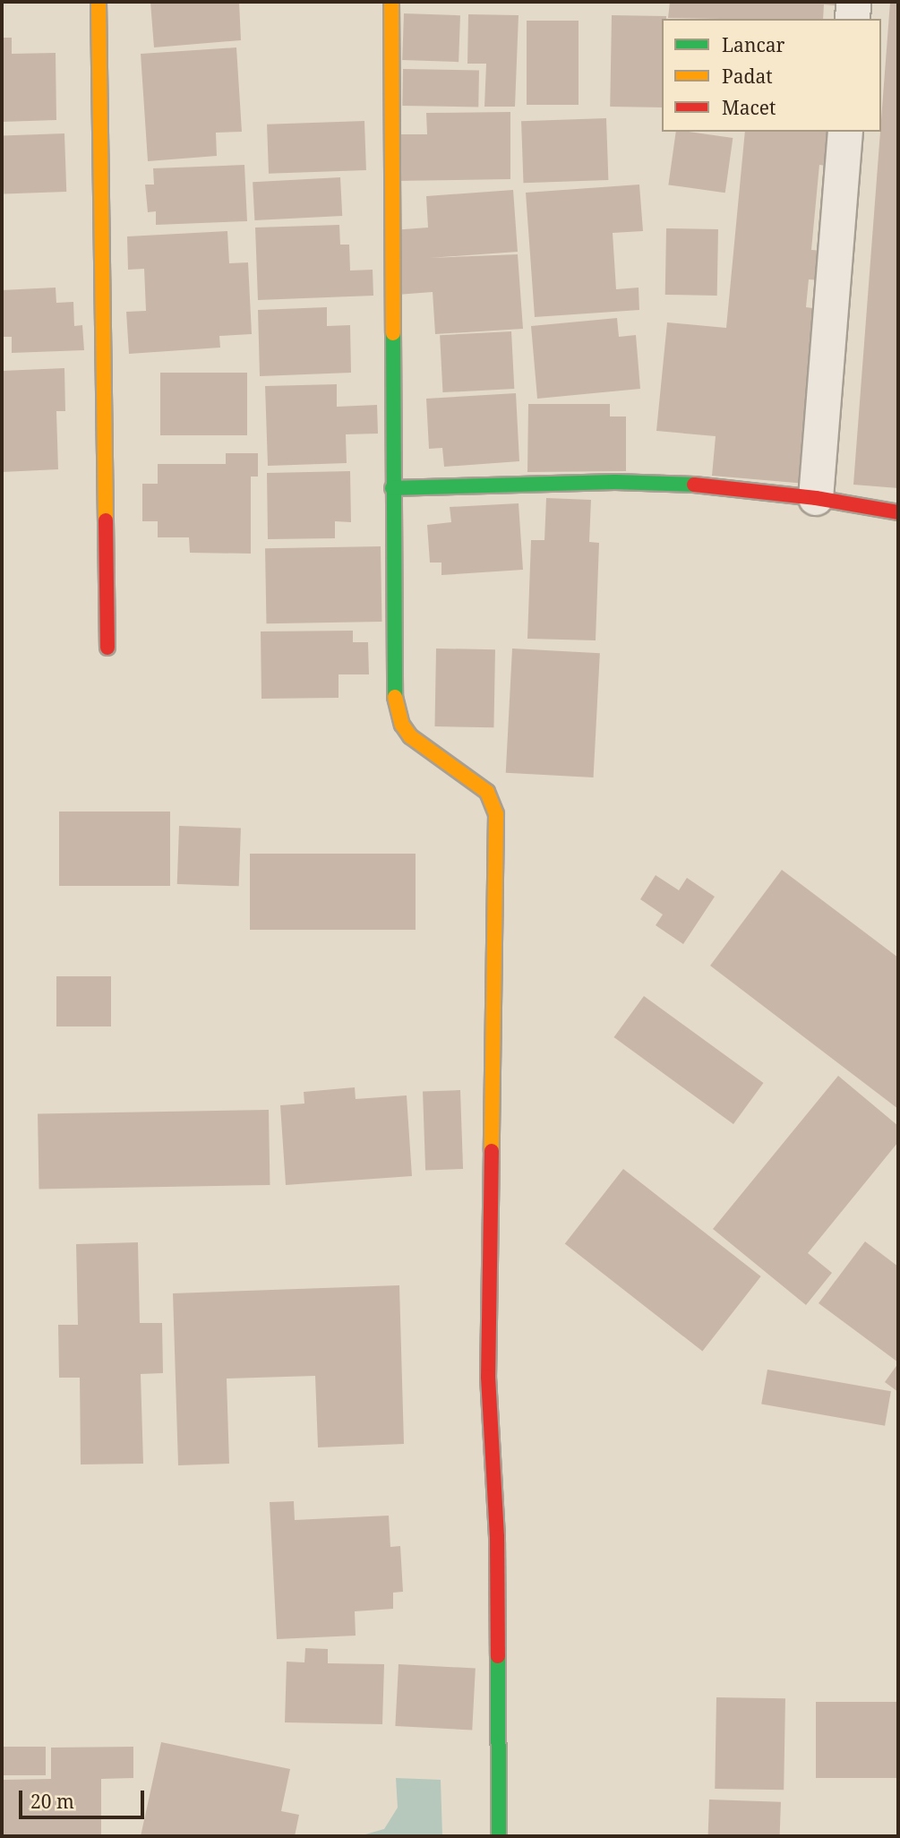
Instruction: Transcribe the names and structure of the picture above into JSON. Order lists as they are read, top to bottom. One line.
{"legend":["Lancar","Padat","Macet"],"scale_bar":"20 m"}
